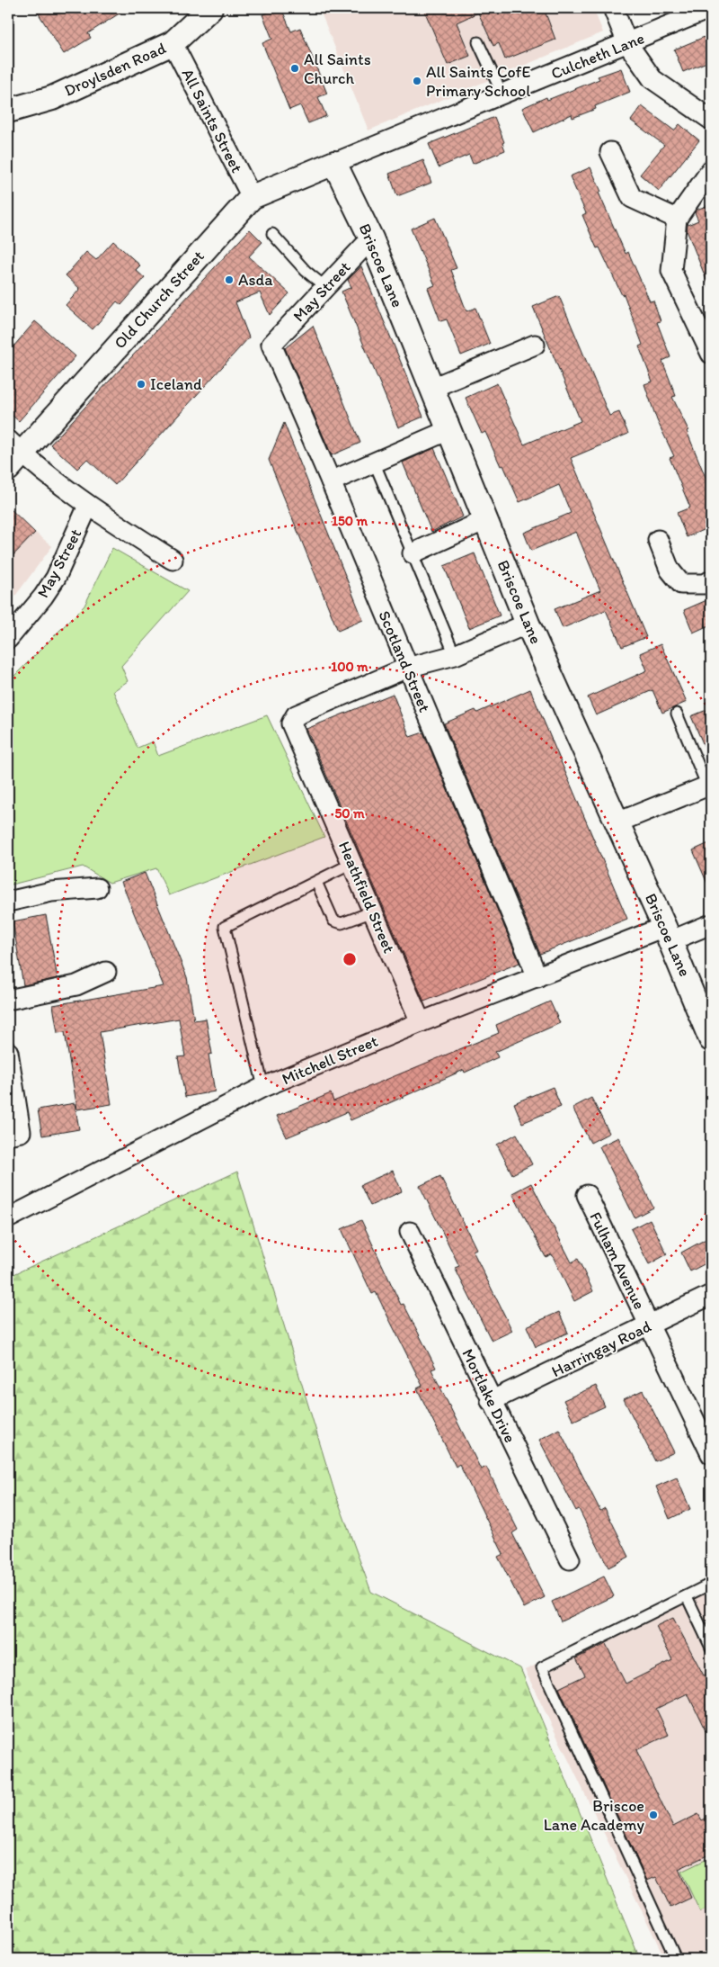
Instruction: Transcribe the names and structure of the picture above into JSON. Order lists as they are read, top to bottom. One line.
{"streets":{"street":["Culcheth Lane","Droylsden Road","All Saints Street","Briscoe Lane","May Street","Old Church Street","Scotland Street","Heathfield Street","Mitchell Street","Fulham Avenue","Harringay Road","Mortlake Drive"]},"crossings":[["Culcheth Lane","Briscoe Lane"],["Culcheth Lane","Old Church Street"],["Droylsden Road","All Saints Street"],["All Saints Street","Old Church Street"],["Briscoe Lane","May Street"],["Briscoe Lane","Old Church Street"],["Briscoe Lane","Mitchell Street"],["May Street","Scotland Street"],["Scotland Street","Heathfield Street"],["Scotland Street","Mitchell Street"],["Heathfield Street","Mitchell Street"],["Fulham Avenue","Harringay Road"],["Harringay Road","Mortlake Drive"]],"places":["All Saints Church","All Saints CofE Primary School","Asda","Iceland","Briscoe Lane Academy"],"rings":["150 m","100 m","50 m"]}
